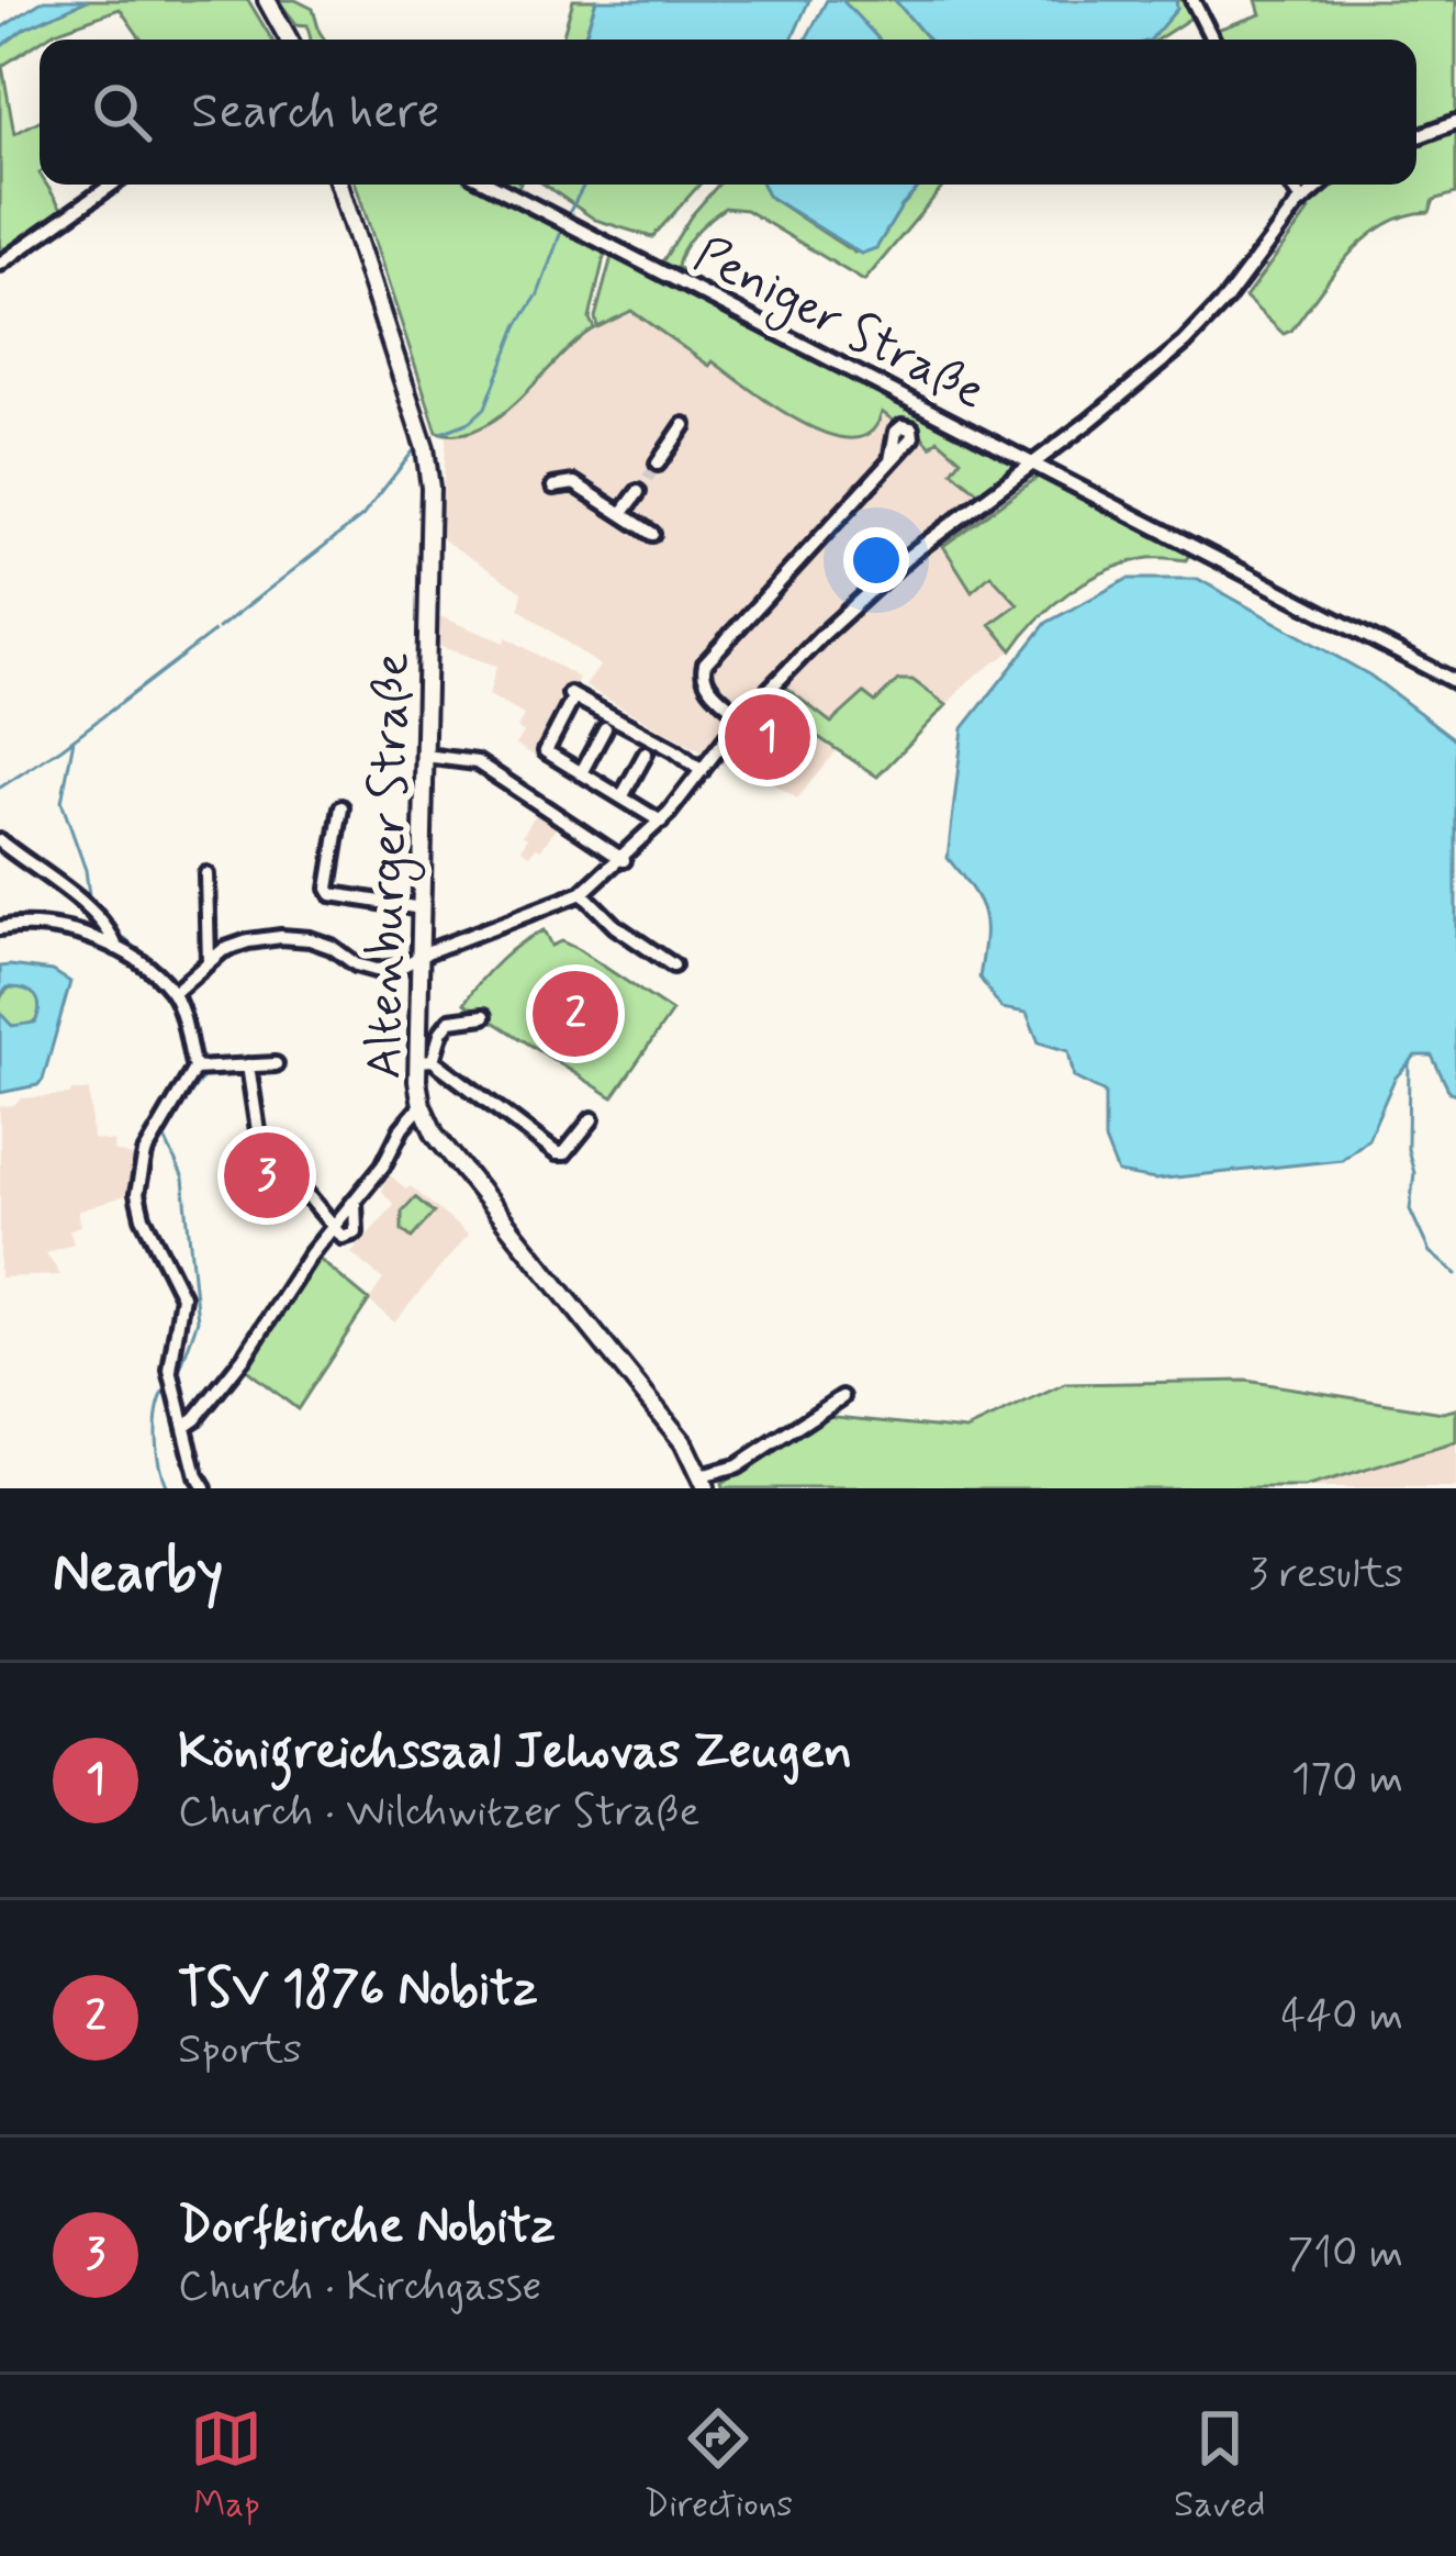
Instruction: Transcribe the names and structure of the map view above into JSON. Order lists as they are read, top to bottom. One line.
{"streets":{"main road":["Altenburger Straße"],"street":["Peniger Straße"]},"crossings":[["Peniger Straße","Altenburger Straße"]],"page":{"search":"Search here","pins":["1","2","3"],"heading":["Nearby","3 results"],"list":[{"mark":"1","name":"Königreichssaal Jehovas Zeugen","note":"Church · Wilchwitzer Straße","value":"170 m"},{"mark":"2","name":"TSV 1876 Nobitz","note":"Sports","value":"440 m"},{"mark":"3","name":"Dorfkirche Nobitz","note":"Church · Kirchgasse","value":"710 m"}],"nav":["Map","Directions","Saved"]}}
